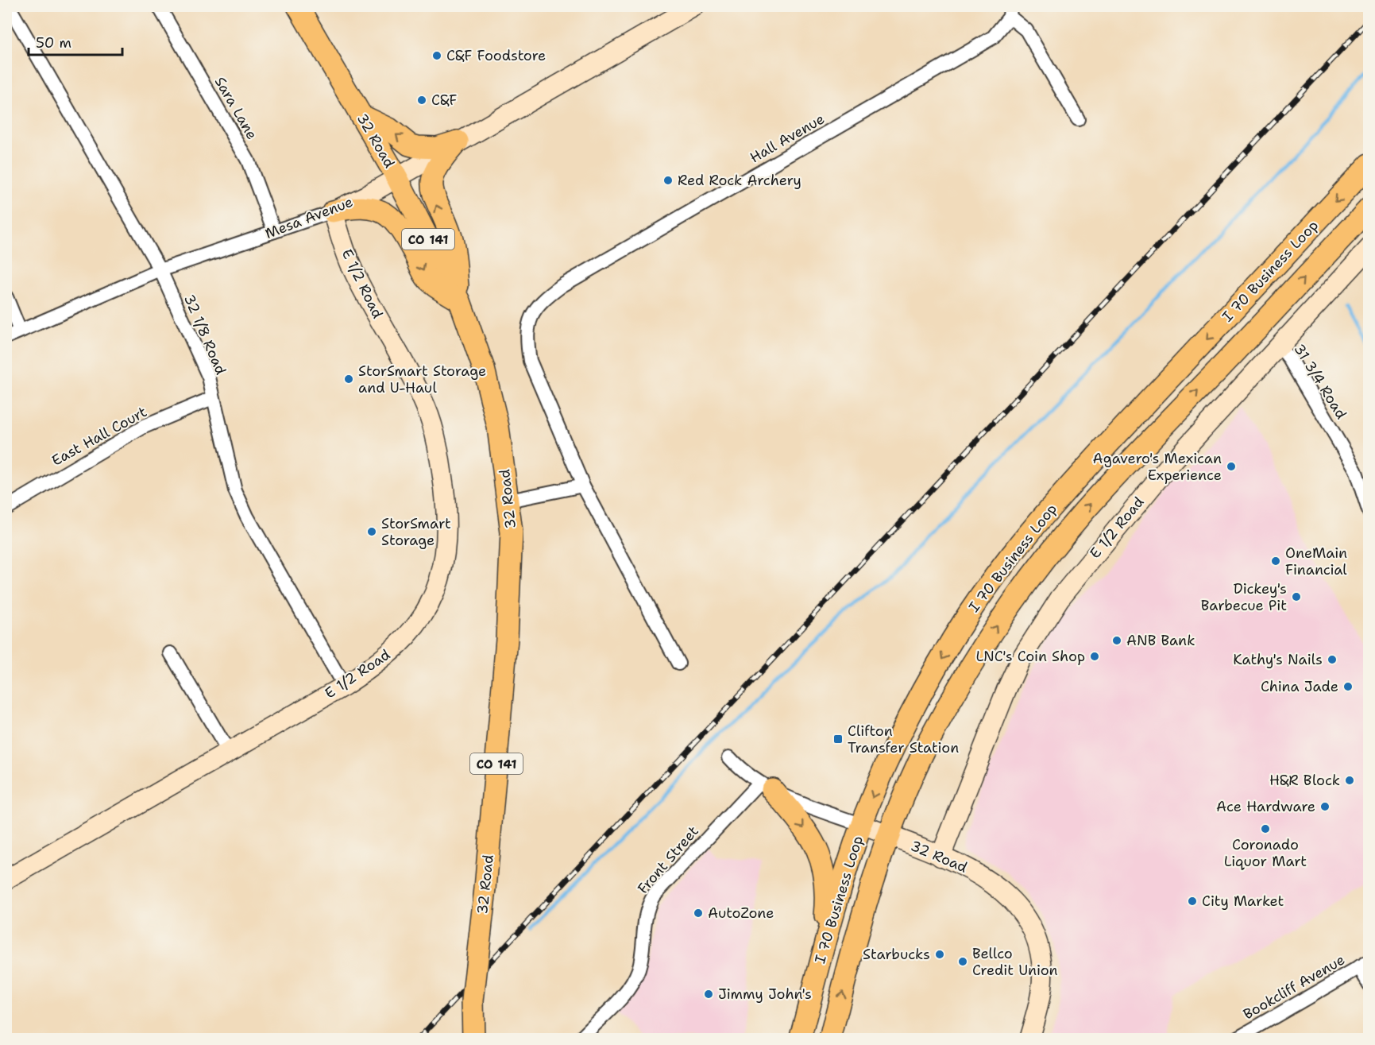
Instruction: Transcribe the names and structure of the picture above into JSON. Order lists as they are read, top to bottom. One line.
{"streets":{"main road":["32 Road","CO 141","I 70 Business Loop"],"street":["Sara Lane","Hall Avenue","Mesa Avenue","E 1/2 Road","32 1/8 Road","31 3/4 Road","East Hall Court","Front Street","Bookcliff Avenue"]},"crossings":[["Sara Lane","Mesa Avenue"],["32 Road","Mesa Avenue"],["32 Road","I 70 Business Loop"],["32 Road","E 1/2 Road"],["32 Road","Front Street"],["Mesa Avenue","E 1/2 Road"],["Mesa Avenue","32 1/8 Road"],["E 1/2 Road","32 1/8 Road"],["E 1/2 Road","31 3/4 Road"],["32 1/8 Road","East Hall Court"]],"places":{"other":["C&F Foodstore","C&F","Red Rock Archery","StorSmart Storage and U-Haul","Agavero's Mexican Experience","StorSmart Storage","OneMain Financial","Dickey's Barbecue Pit","ANB Bank","LNC's Coin Shop","Kathy's Nails","China Jade","H&R Block","Ace Hardware","Coronado Liquor Mart","City Market","AutoZone","Starbucks","Bellco Credit Union","Jimmy John's"],"transit":["Clifton Transfer Station"]},"scale_bar":"50 m"}
